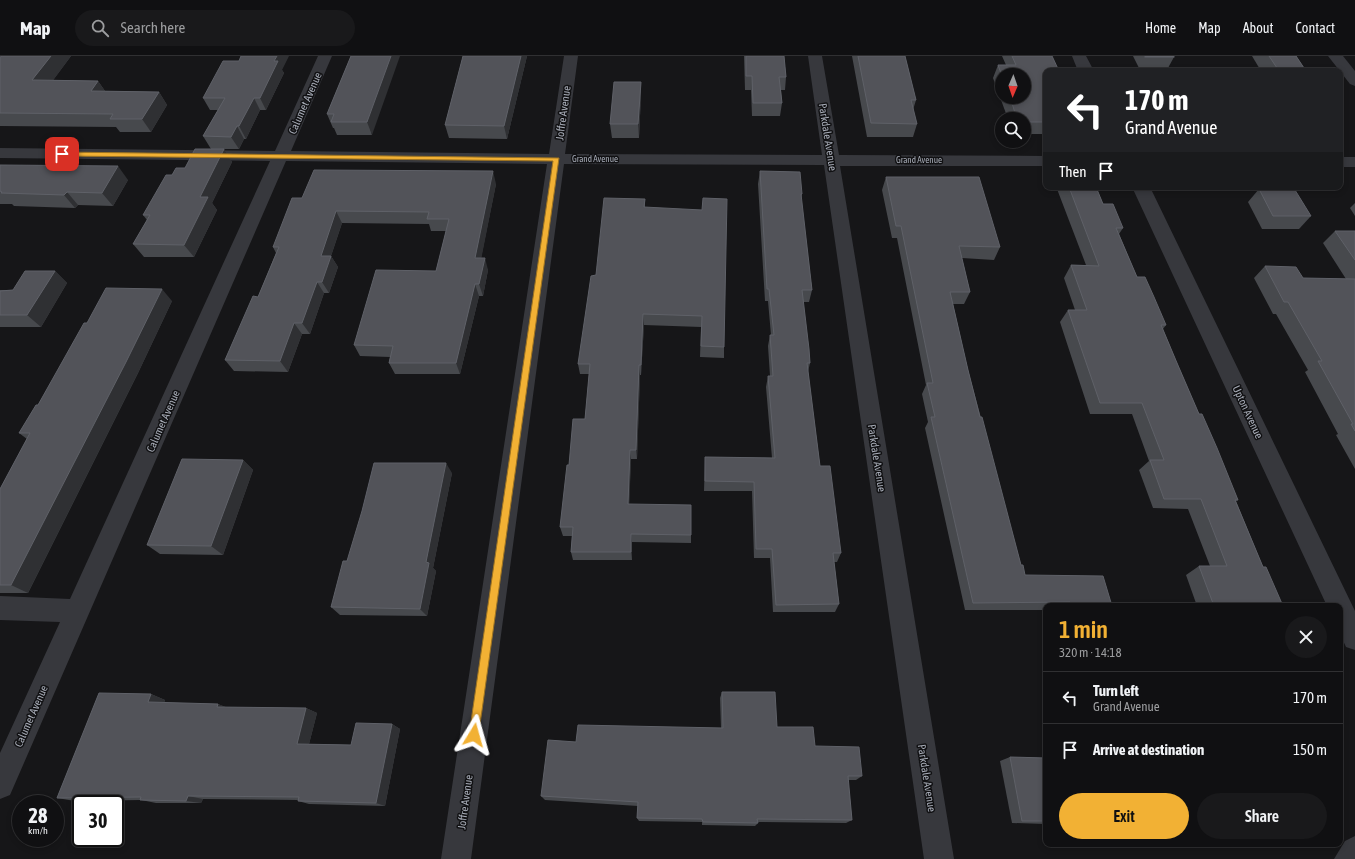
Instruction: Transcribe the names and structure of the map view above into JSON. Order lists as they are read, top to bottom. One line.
{"streets":{"street":["Calumet Avenue","Joffre Avenue","Parkdale Avenue","Grand Avenue","Upton Avenue"]},"crossings":[["Calumet Avenue","Grand Avenue"],["Joffre Avenue","Grand Avenue"],["Parkdale Avenue","Grand Avenue"]],"north":"bottom","page":{"header":"Map","search":"Search here","nav":["Home","Map","About","Contact"],"turn":["170 m","Grand Avenue"],"then":"Then","heading":["1 min","320 m · 14:18"],"list":[{"name":"Turn left","note":"Grand Avenue","value":"170 m"},{"name":"Arrive at destination","value":"150 m"}],"buttons":["Exit","Share"],"speed":"28 km/h","limit":"30"}}
